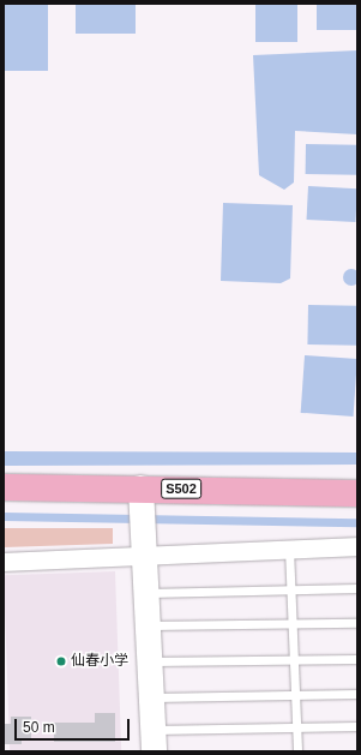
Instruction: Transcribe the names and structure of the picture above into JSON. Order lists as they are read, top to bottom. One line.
{"streets":{"main road":["S502"]},"places":["仙春小学"],"scale_bar":"50 m"}
